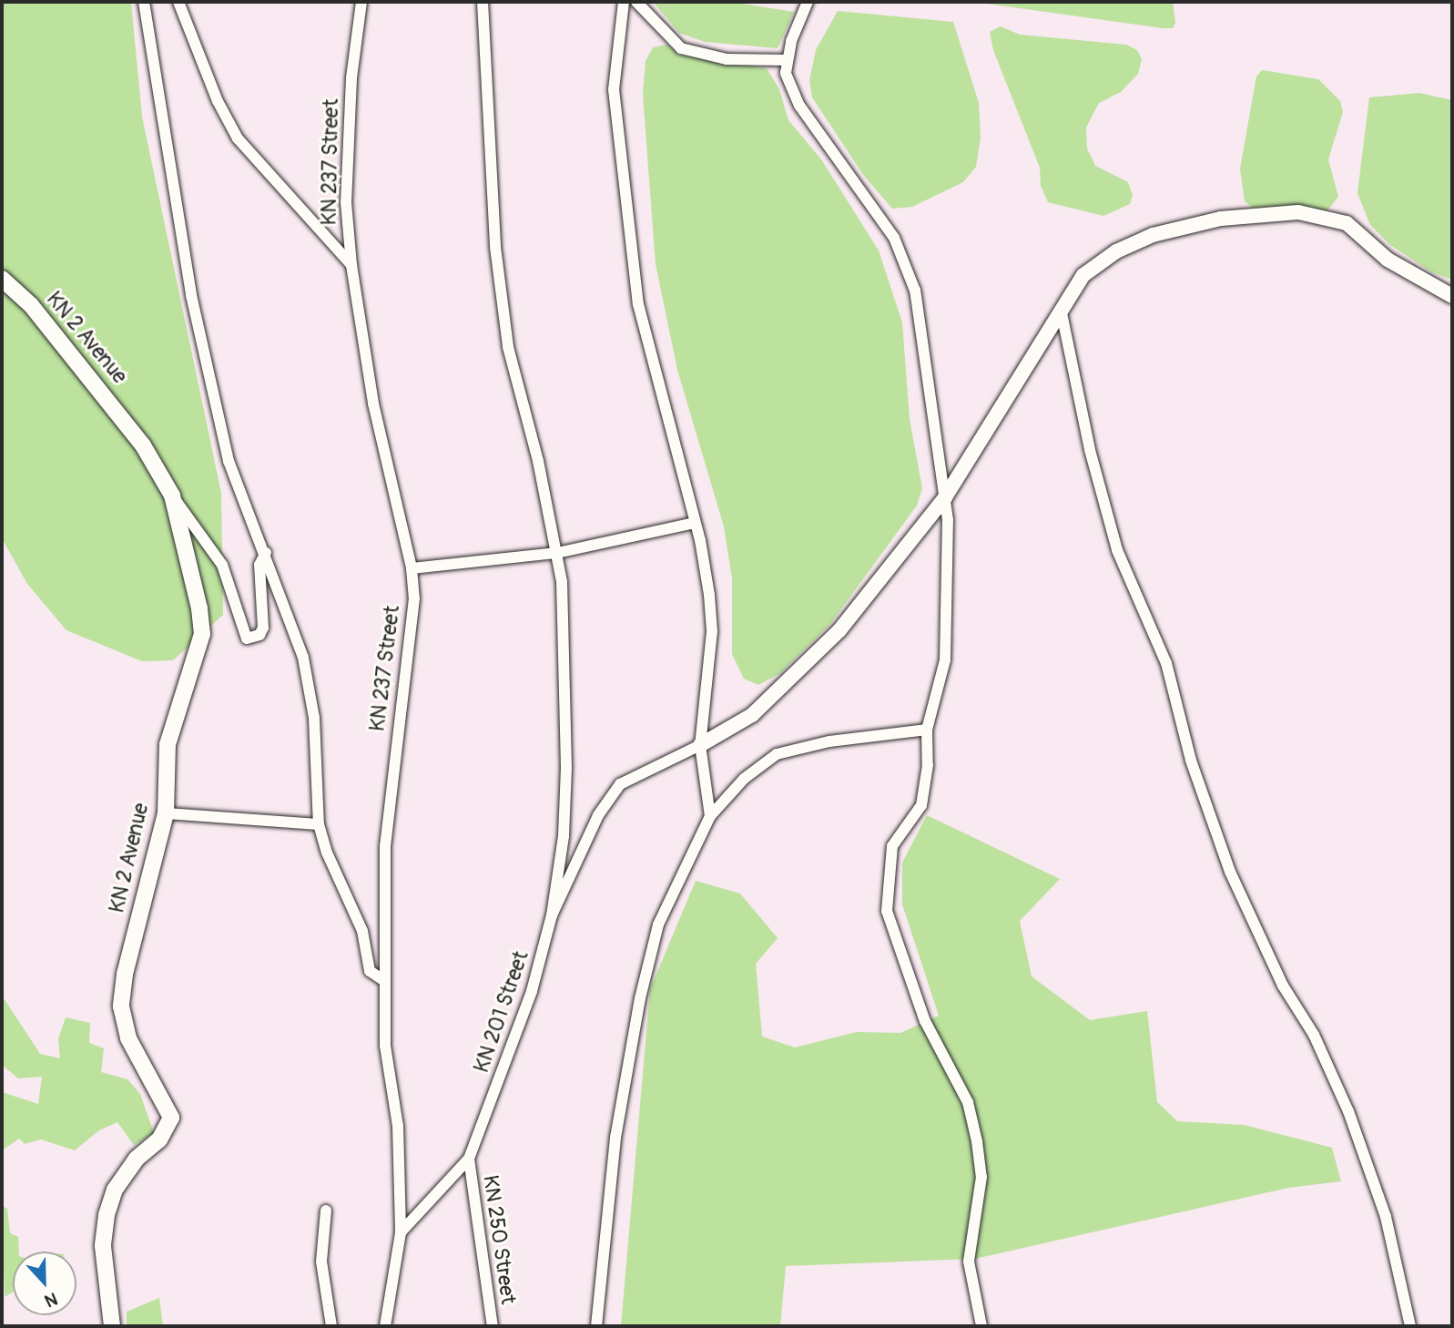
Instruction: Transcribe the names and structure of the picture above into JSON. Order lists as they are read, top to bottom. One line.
{"streets":{"main road":["KN 2 Avenue"],"street":["KN 237 Street","KN 201 Street","KN 250 Street"]},"crossings":[["KN 237 Street","KN 201 Street"],["KN 201 Street","KN 250 Street"]],"north":"bottom"}
